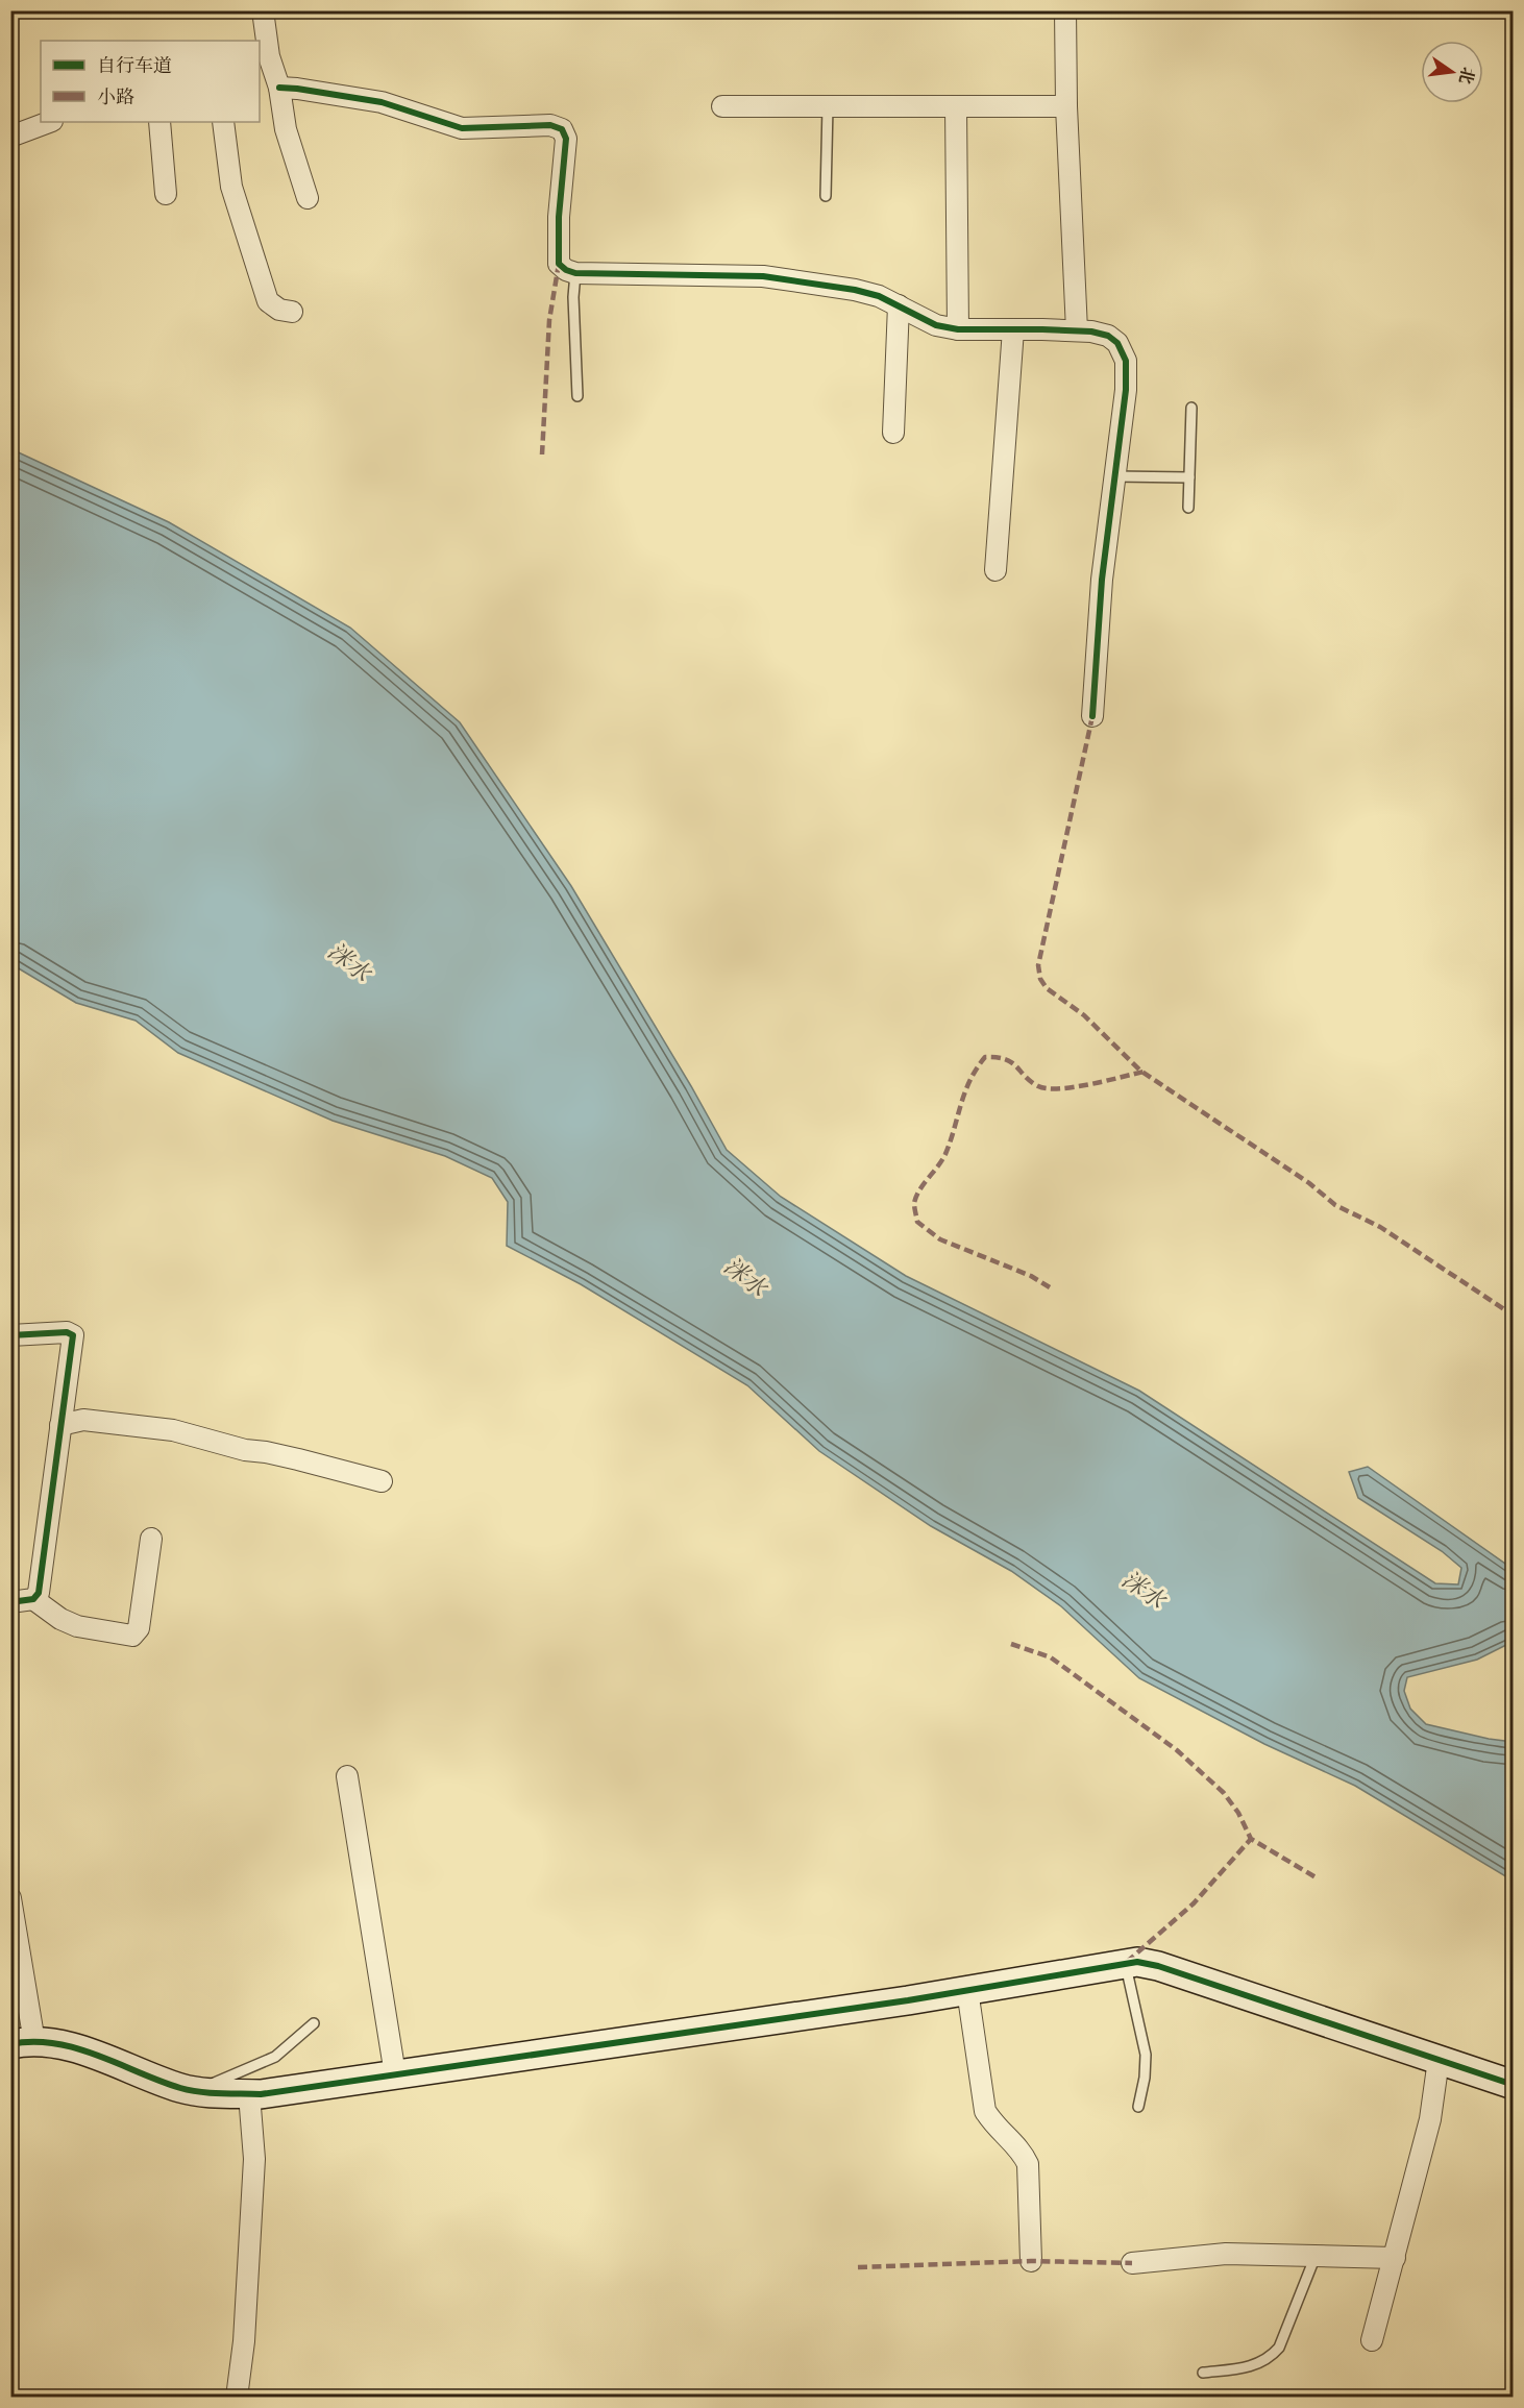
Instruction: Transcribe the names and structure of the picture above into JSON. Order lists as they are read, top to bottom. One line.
{"water":["洣水"],"legend":["自行车道","小路"],"north":"right"}
